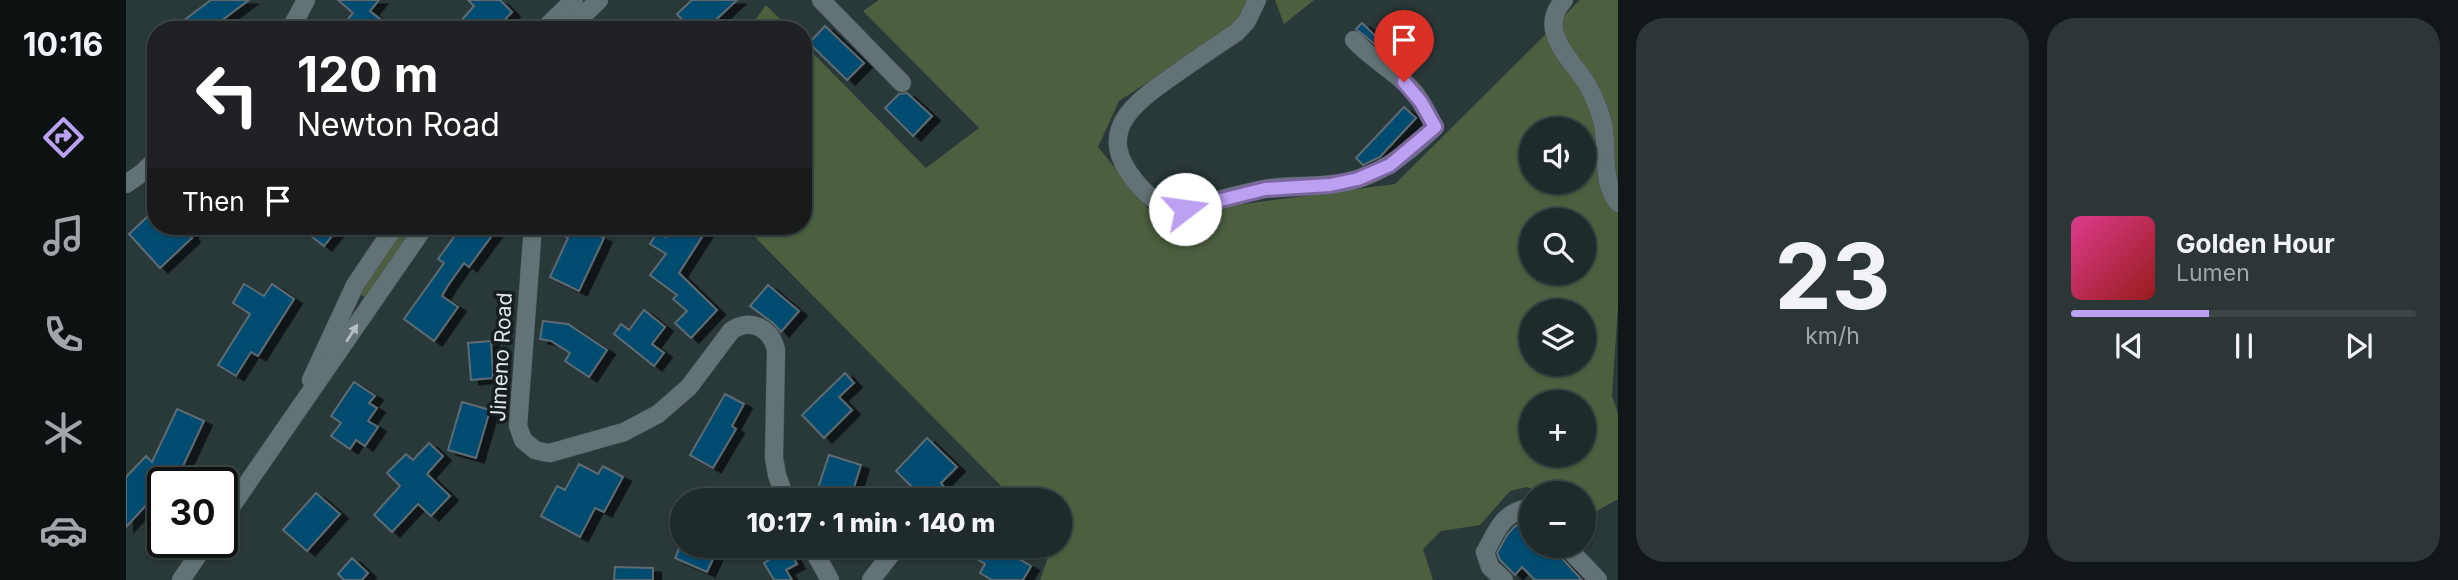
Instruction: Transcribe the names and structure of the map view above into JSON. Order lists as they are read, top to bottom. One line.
{"streets":{"street":["Jimeno Road"]},"page":{"tabs":"10:16","tile":["23","km/h"],"turn":["120 m","Newton Road"],"map_buttons":["+","−"],"then":"Then","song":["Golden Hour","Lumen"],"limit":"30","trip":"10:17 · 1 min · 140 m"}}
